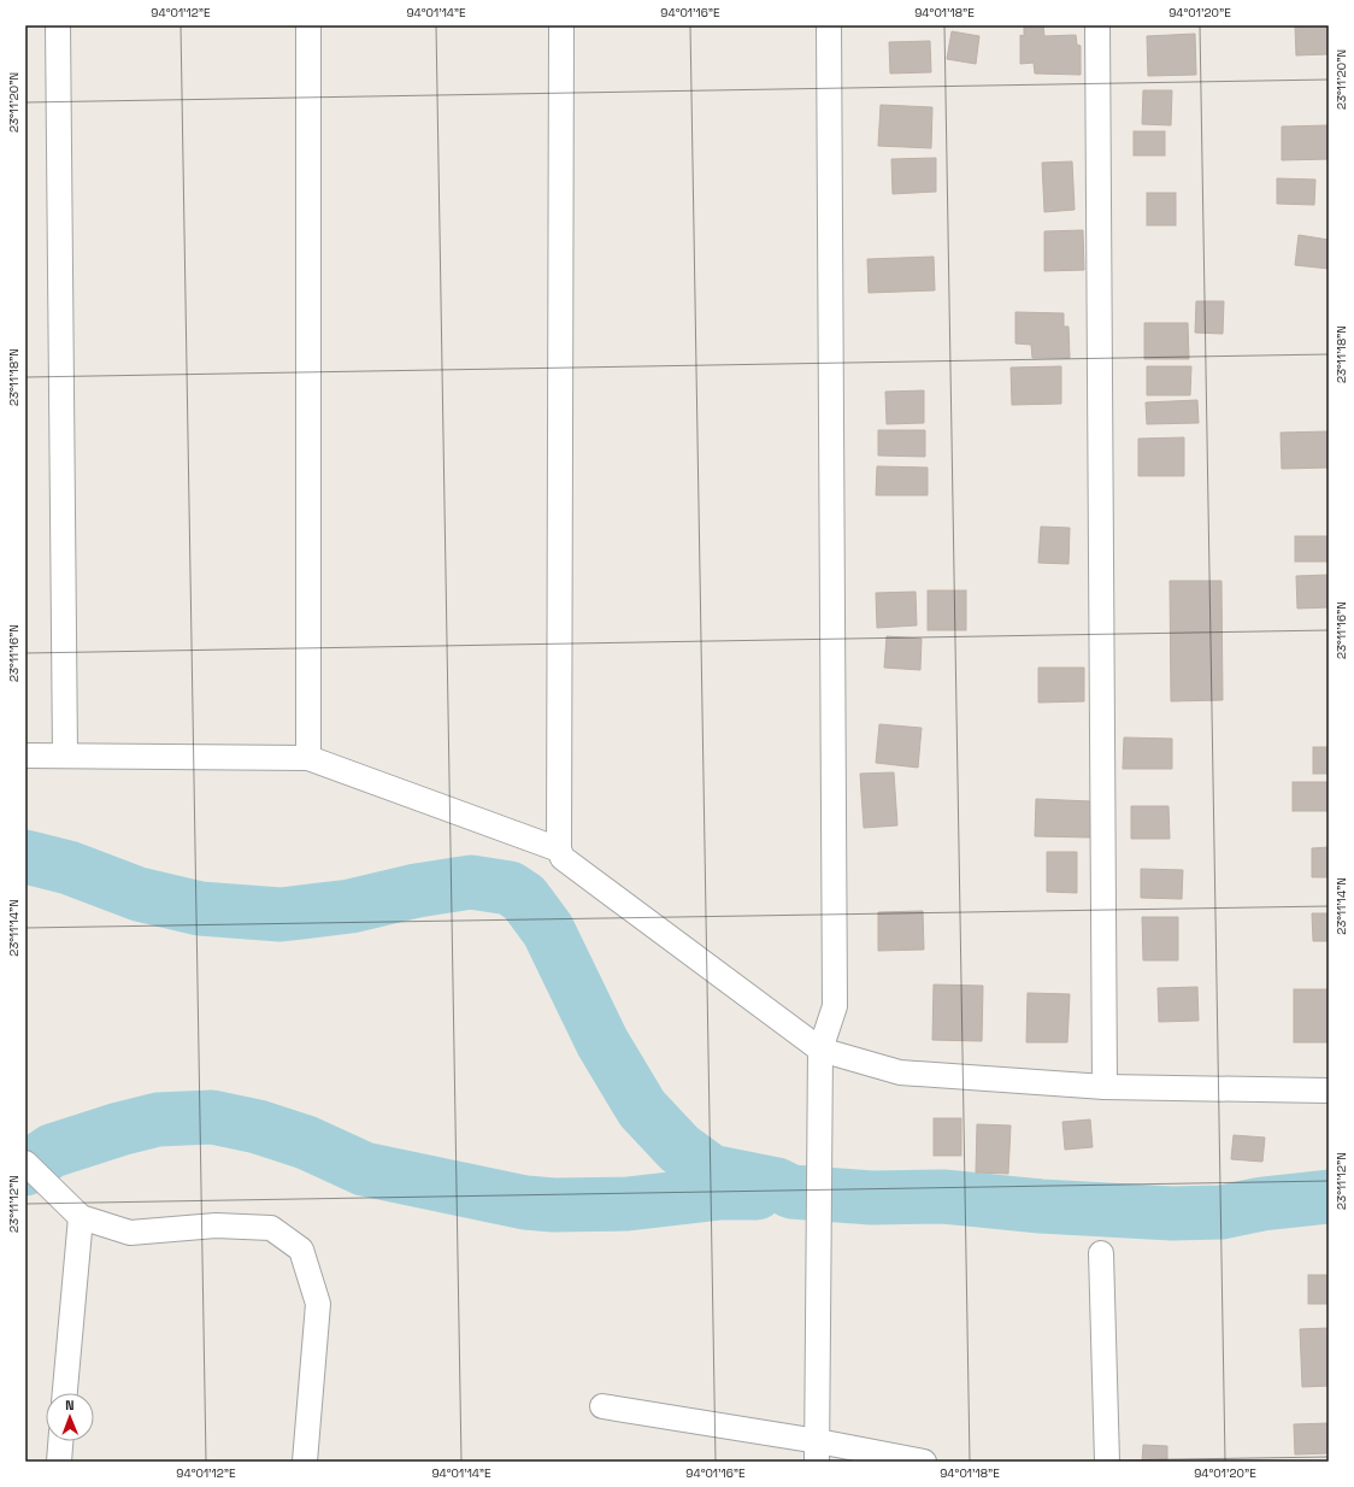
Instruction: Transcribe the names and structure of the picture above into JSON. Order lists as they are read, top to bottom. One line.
{"north":"top","coordinates":["94°01'12\"E","94°01'14\"E","94°01'16\"E","94°01'18\"E","94°01'20\"E","23°11'20\"N","23°11'18\"N","23°11'16\"N","23°11'14\"N","23°11'12\"N"]}
